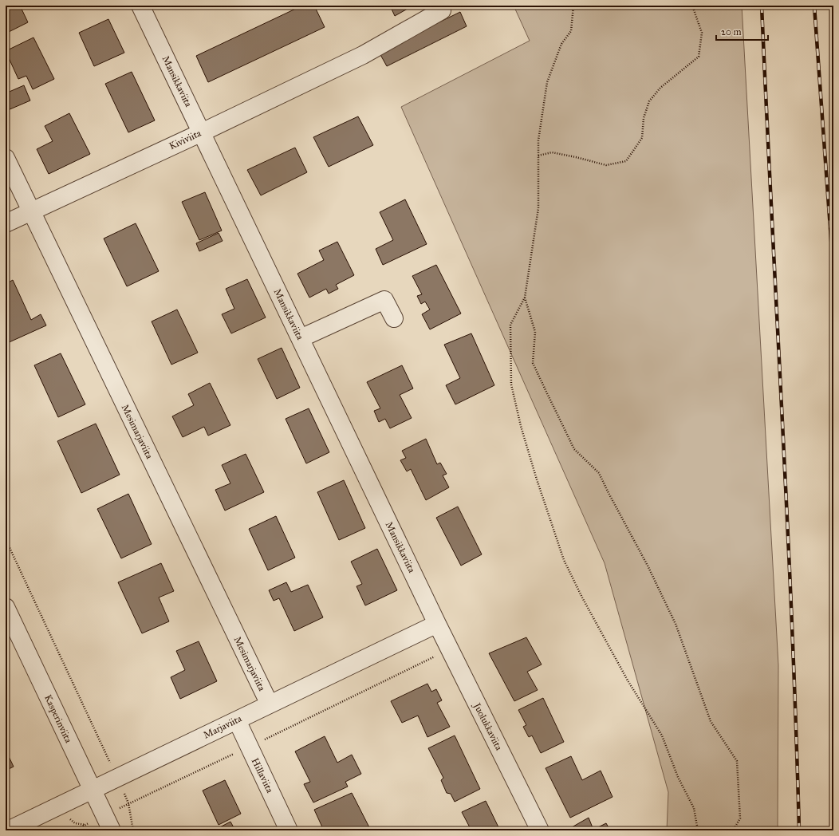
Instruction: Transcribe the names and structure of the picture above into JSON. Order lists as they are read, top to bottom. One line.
{"streets":{"street":["Mansikkaviita","Kiviviita","Mesimarjaviita","Kasperinviita","Marjaviita","Juolukkaviita","Hillaviita"]},"crossings":[["Mansikkaviita","Kiviviita"],["Mansikkaviita","Marjaviita"],["Mansikkaviita","Juolukkaviita"],["Kiviviita","Mesimarjaviita"],["Mesimarjaviita","Marjaviita"],["Kasperinviita","Marjaviita"],["Marjaviita","Juolukkaviita"],["Marjaviita","Hillaviita"]],"scale_bar":"20 m"}
